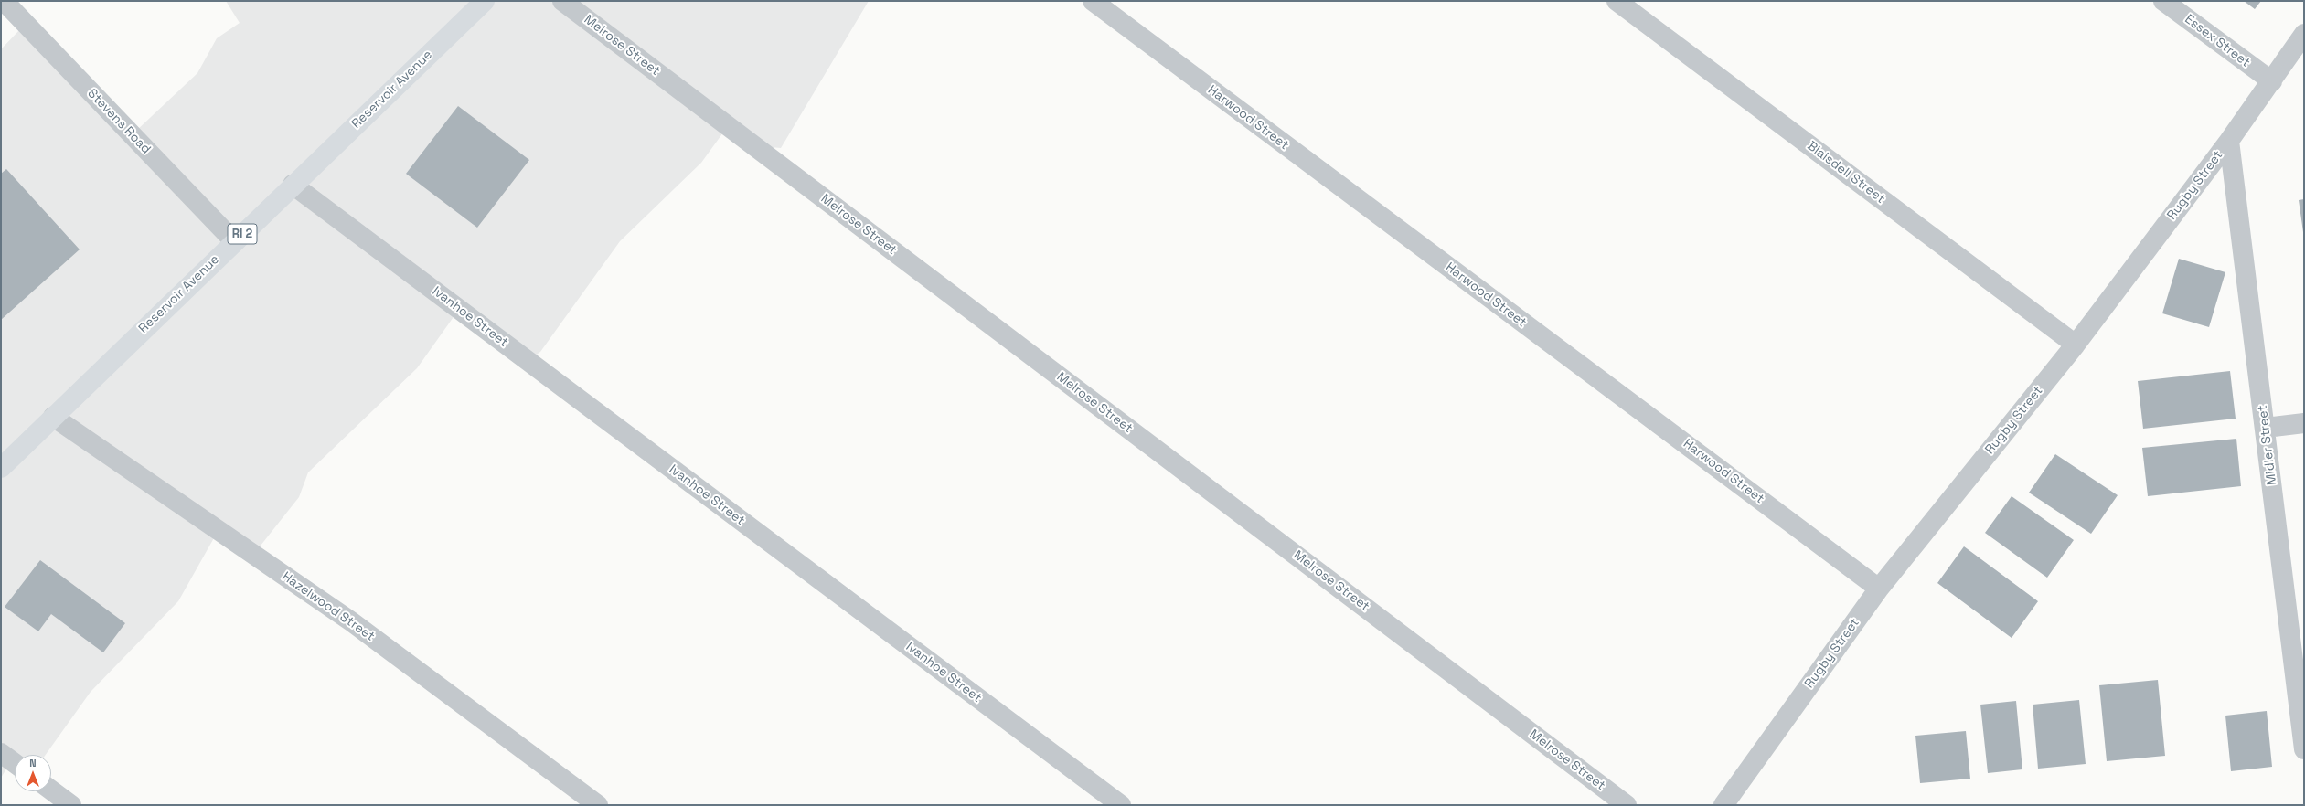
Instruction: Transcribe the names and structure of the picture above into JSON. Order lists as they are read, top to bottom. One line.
{"streets":{"main road":["Reservoir Avenue","RI 2"],"street":["Essex Street","Melrose Street","Harwood Street","Stevens Road","Blaisdell Street","Rugby Street","Ivanhoe Street","Midler Street","Hazelwood Street"]},"crossings":[["Essex Street","Rugby Street"],["Reservoir Avenue","Stevens Road"],["Reservoir Avenue","Ivanhoe Street"],["Reservoir Avenue","Hazelwood Street"],["Harwood Street","Rugby Street"],["Blaisdell Street","Rugby Street"],["Rugby Street","Midler Street"]],"north":"top"}
